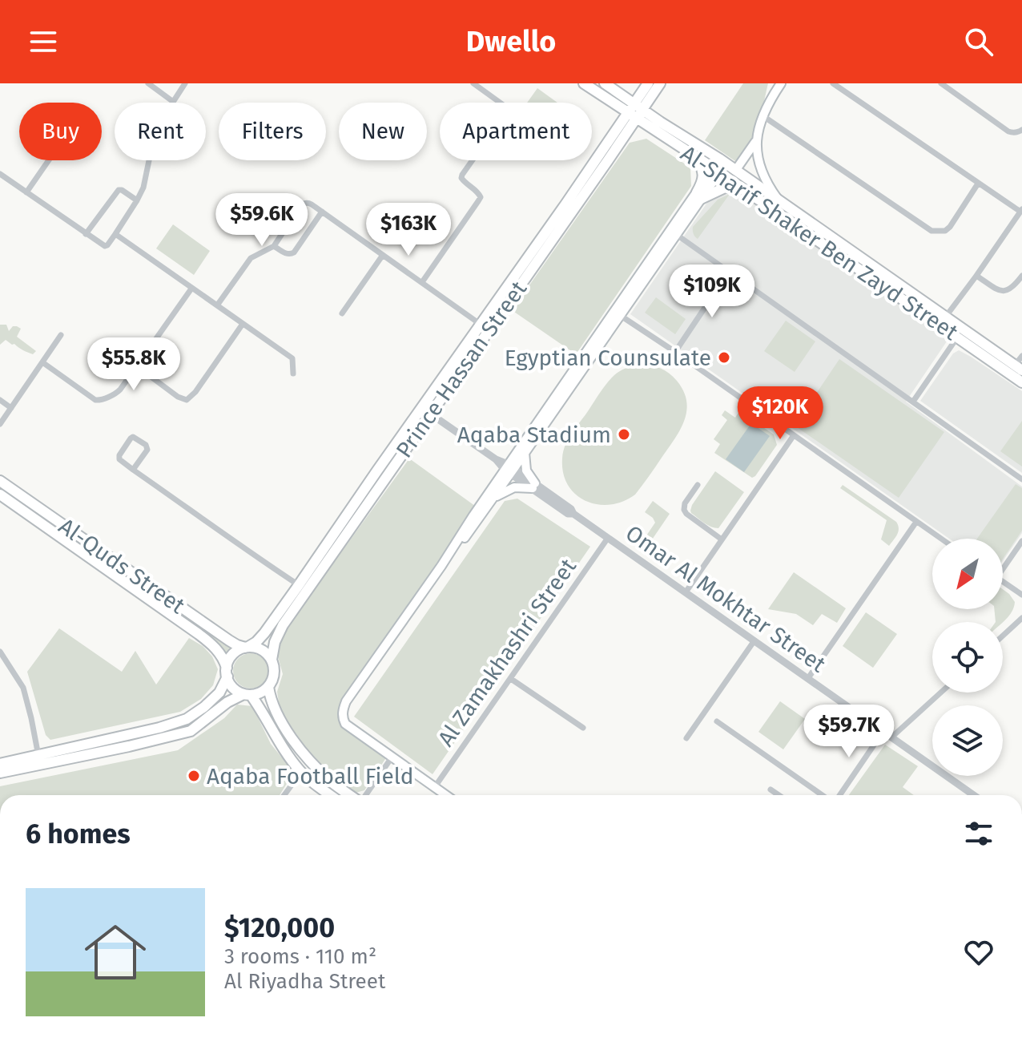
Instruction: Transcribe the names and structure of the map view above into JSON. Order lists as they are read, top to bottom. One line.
{"streets":{"main road":["Al-Sharif Shaker Ben Zayd Street","Prince Hassan Street","Al-Quds Street"],"street":["Omar Al Mokhtar Street","Al Zamakhashri Street"]},"crossings":[["Al-Sharif Shaker Ben Zayd Street","Prince Hassan Street"],["Prince Hassan Street","Al-Quds Street"],["Prince Hassan Street","Omar Al Mokhtar Street"],["Omar Al Mokhtar Street","Al Zamakhashri Street"]],"places":["Egyptian Counsulate","Aqaba Stadium","Aqaba Football Field"],"north":"bottom left","page":{"header":"Dwello","chip":["Buy","Rent","Filters","New","Apartment"],"price":["$59.6K","$163K","$109K","$55.8K","$120K","$59.7K"],"heading":"6 homes","list":[{"name":"$120,000","note":"3 rooms · 110 m² · Al Riyadha Street"}]}}
